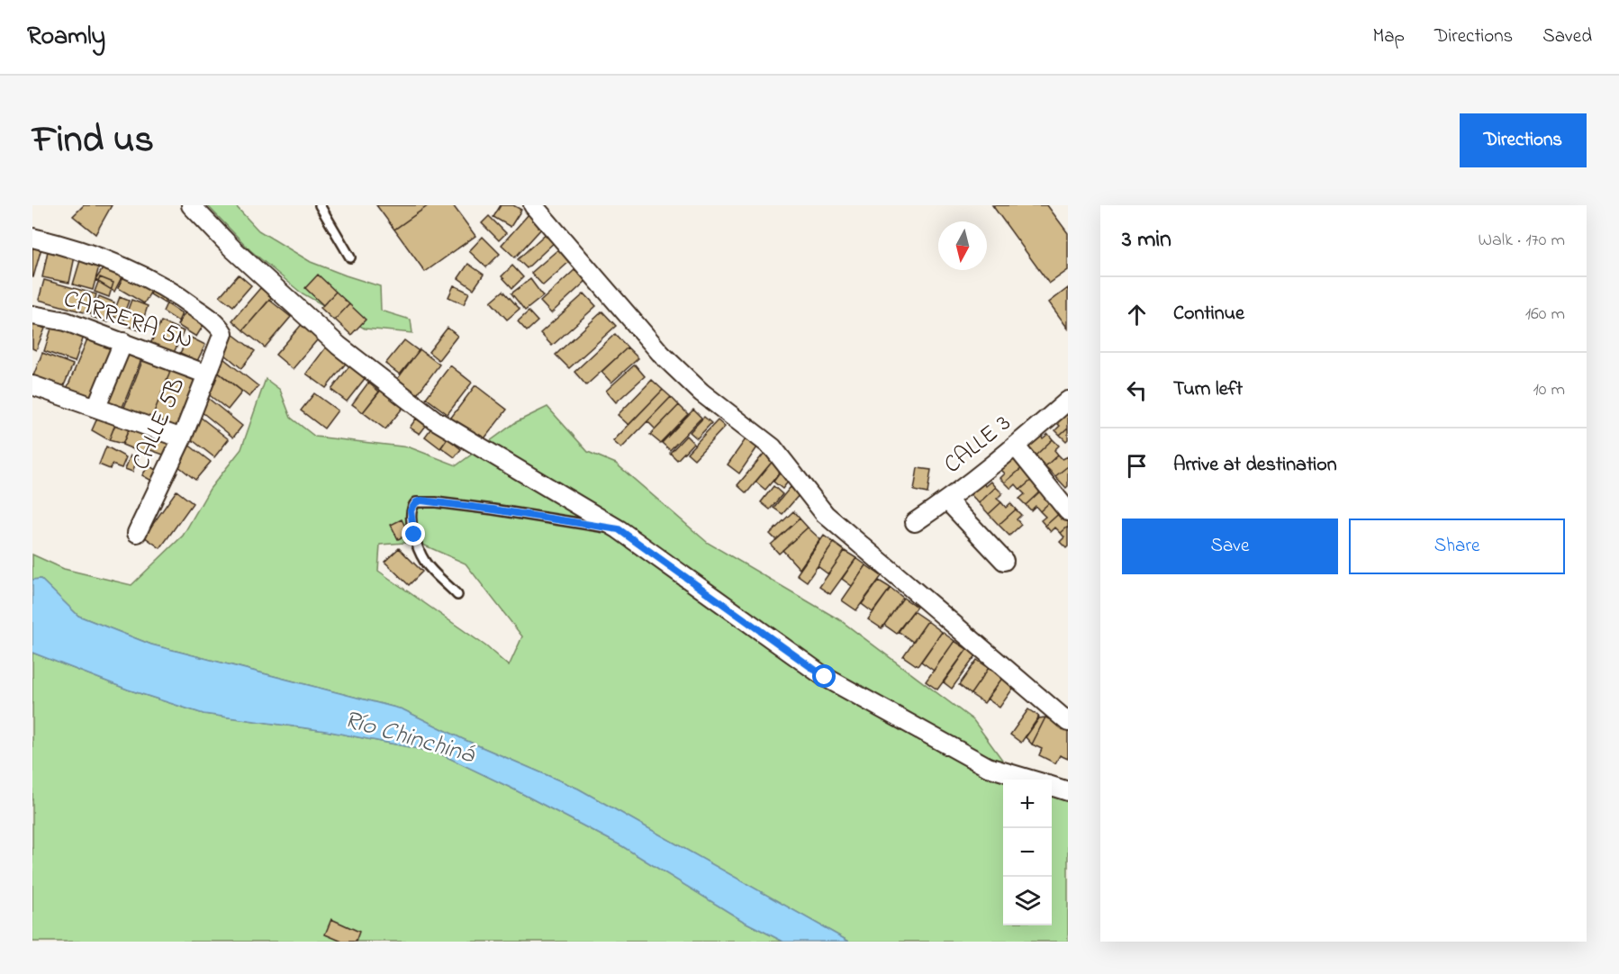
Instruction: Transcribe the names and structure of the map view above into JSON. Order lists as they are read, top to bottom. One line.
{"streets":{"street":["CARRERA 5N","CALLE 5B","CALLE 3"]},"crossings":[["CARRERA 5N","CALLE 5B"]],"water":["Río Chinchiná"],"north":"bottom","page":{"header":"Roamly","nav":["Map","Directions","Saved"],"title":"Find us","buttons":["Directions",["Save","Share"]],"heading":["3 min","Walk · 170 m"],"list":[["Continue","160 m"],["Turn left","10 m"],"Arrive at destination"],"map_buttons":["+","−"]}}
